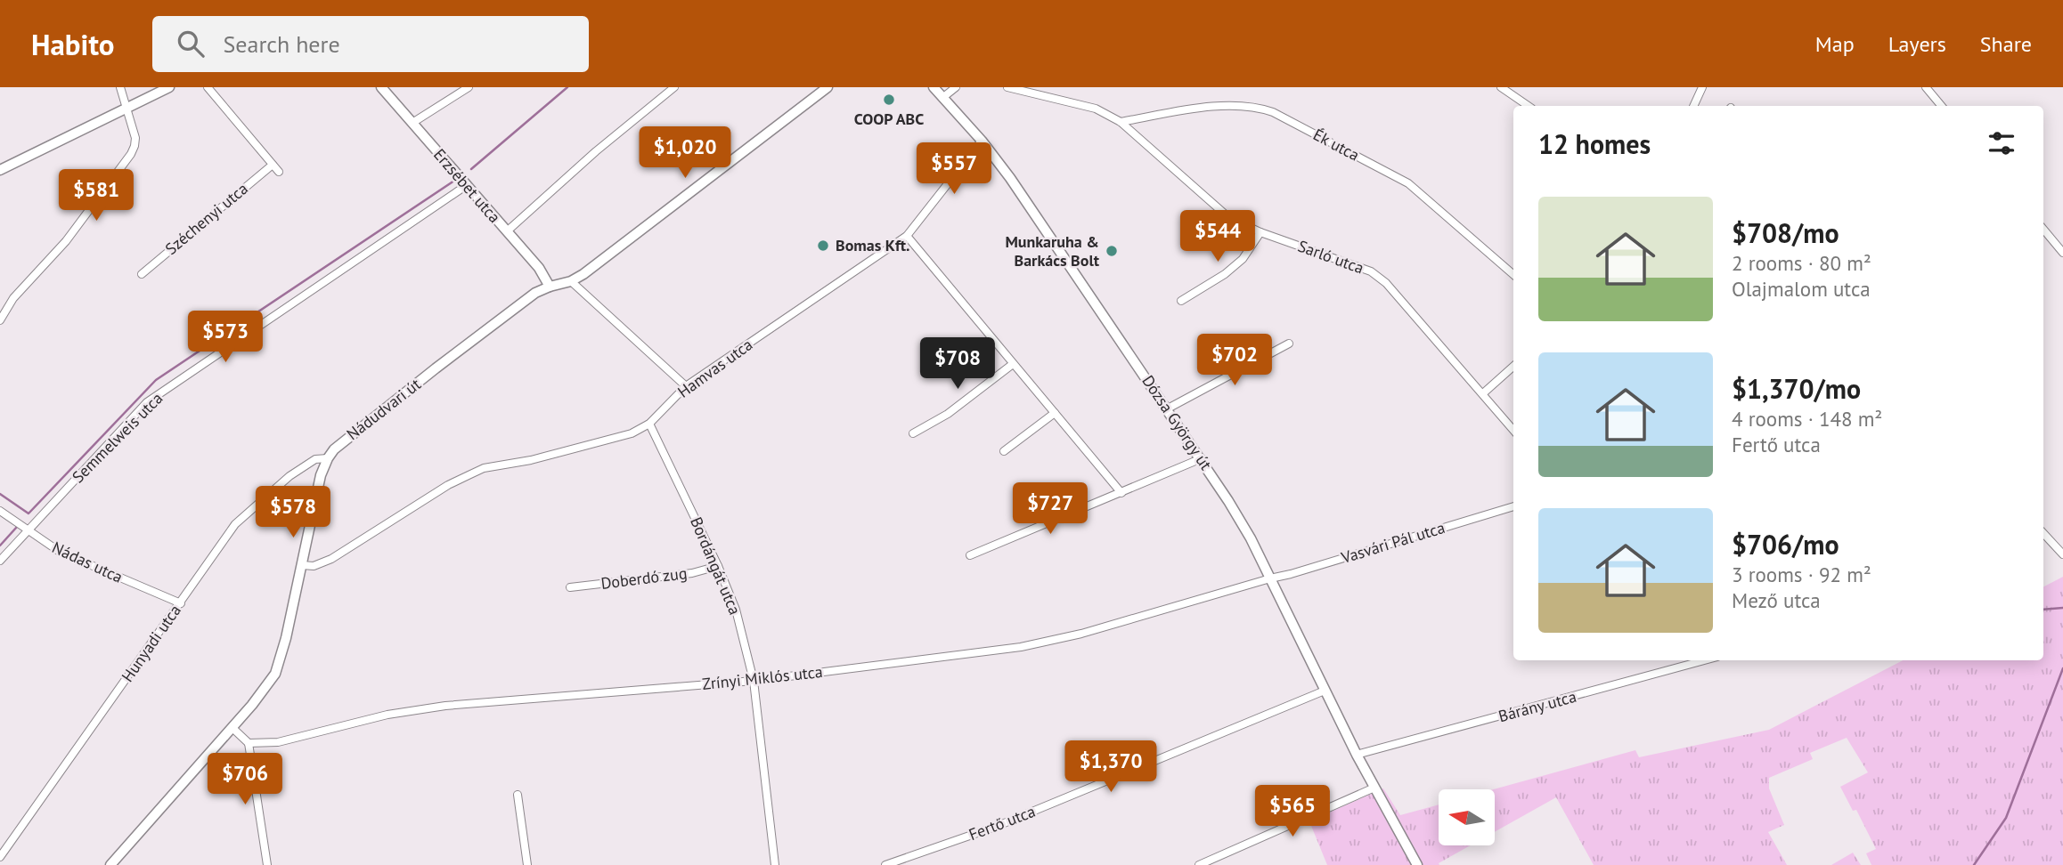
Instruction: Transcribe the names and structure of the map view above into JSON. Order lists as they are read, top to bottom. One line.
{"streets":{"main road":["Erzsébet utca","Nádudvari út","Dózsa György út"],"street":["Ék utca","Széchenyi utca","Sarló utca","Hamvas utca","Semmelweis utca","Vasvári Pál utca","Nádas utca","Bordángát utca","Doberdó zug","Hunyadi utca","Zrínyi Miklós utca","Bárány utca","Fertő utca"]},"crossings":[["Ék utca","Sarló utca"],["Erzsébet utca","Nádudvari út"],["Erzsébet utca","Semmelweis utca"],["Hamvas utca","Nádudvari út"],["Hamvas utca","Dózsa György út"],["Hamvas utca","Bordángát utca"],["Nádudvari út","Hunyadi utca"],["Dózsa György út","Vasvári Pál utca"],["Dózsa György út","Zrínyi Miklós utca"],["Dózsa György út","Bárány utca"],["Dózsa György út","Fertő utca"],["Semmelweis utca","Nádas utca"],["Vasvári Pál utca","Zrínyi Miklós utca"],["Nádas utca","Hunyadi utca"],["Bordángát utca","Doberdó zug"],["Bordángát utca","Zrínyi Miklós utca"]],"places":["COOP ABC","Bomas Kft.","Munkaruha & Barkács Bolt"],"north":"left","page":{"header":"Habito","search":"Search here","nav":["Map","Layers","Share"],"heading":"12 homes","price":["$1,020","$557","$581","$544","$573","$702","$708","$727","$578","$1,370","$706","$565"],"list":[{"name":"$708/mo","note":"2 rooms · 80 m² · Olajmalom utca"},{"name":"$1,370/mo","note":"4 rooms · 148 m² · Fertő utca"},{"name":"$706/mo","note":"3 rooms · 92 m² · Mező utca"}]}}
